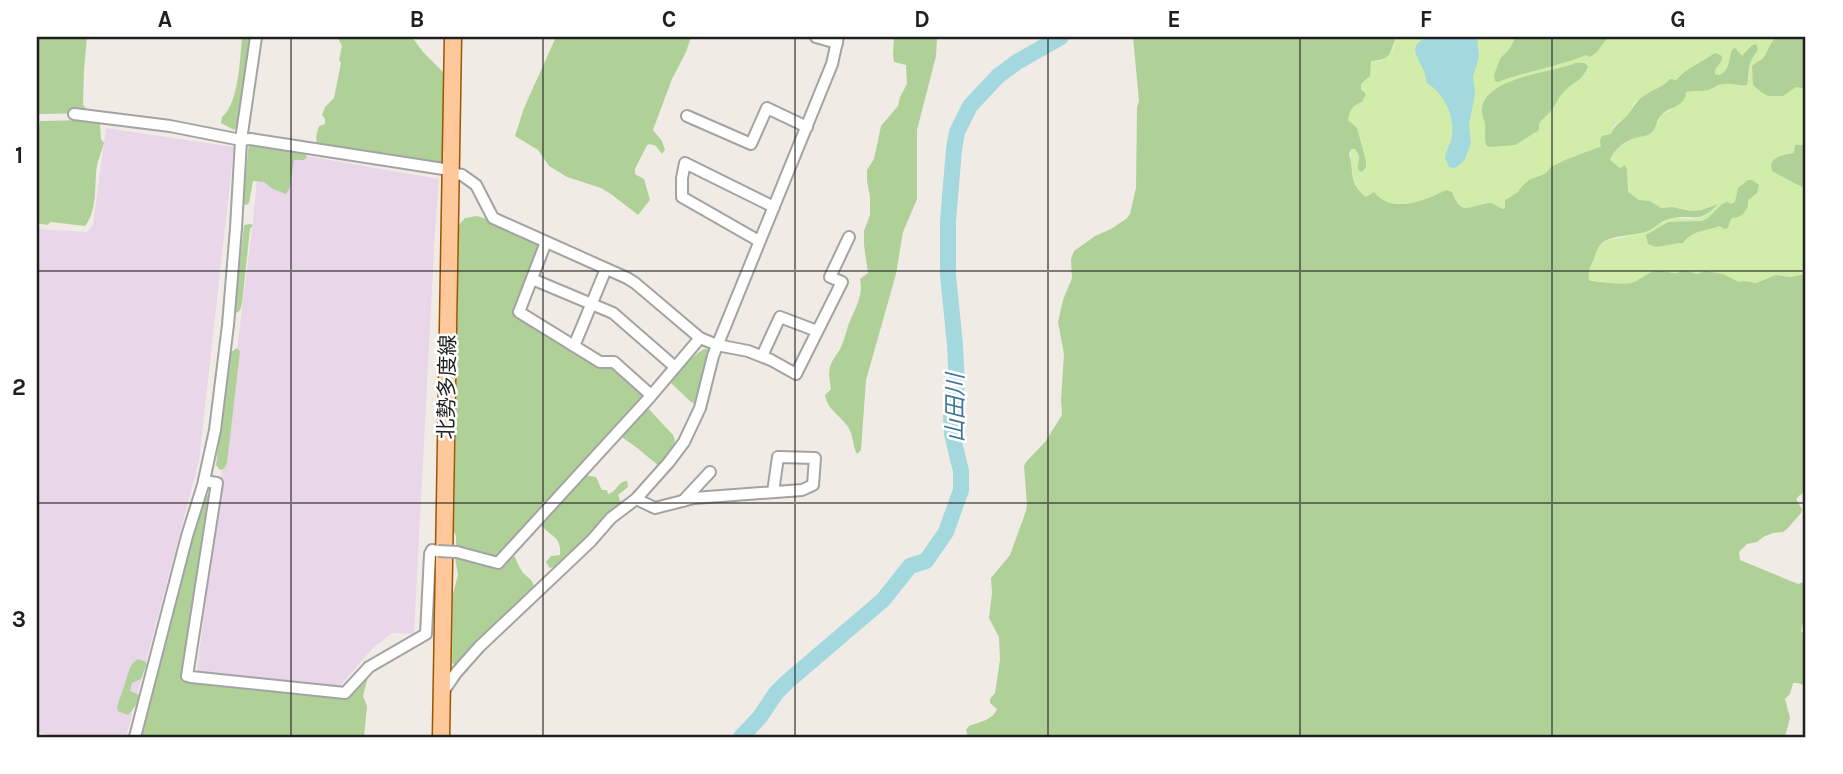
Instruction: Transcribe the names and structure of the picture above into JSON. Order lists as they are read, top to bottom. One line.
{"streets":{"main road":["北勢多度線"]},"water":["山田川"],"grid":{"columns":["A","B","C","D","E","F","G"],"rows":["1","2","3"]}}
